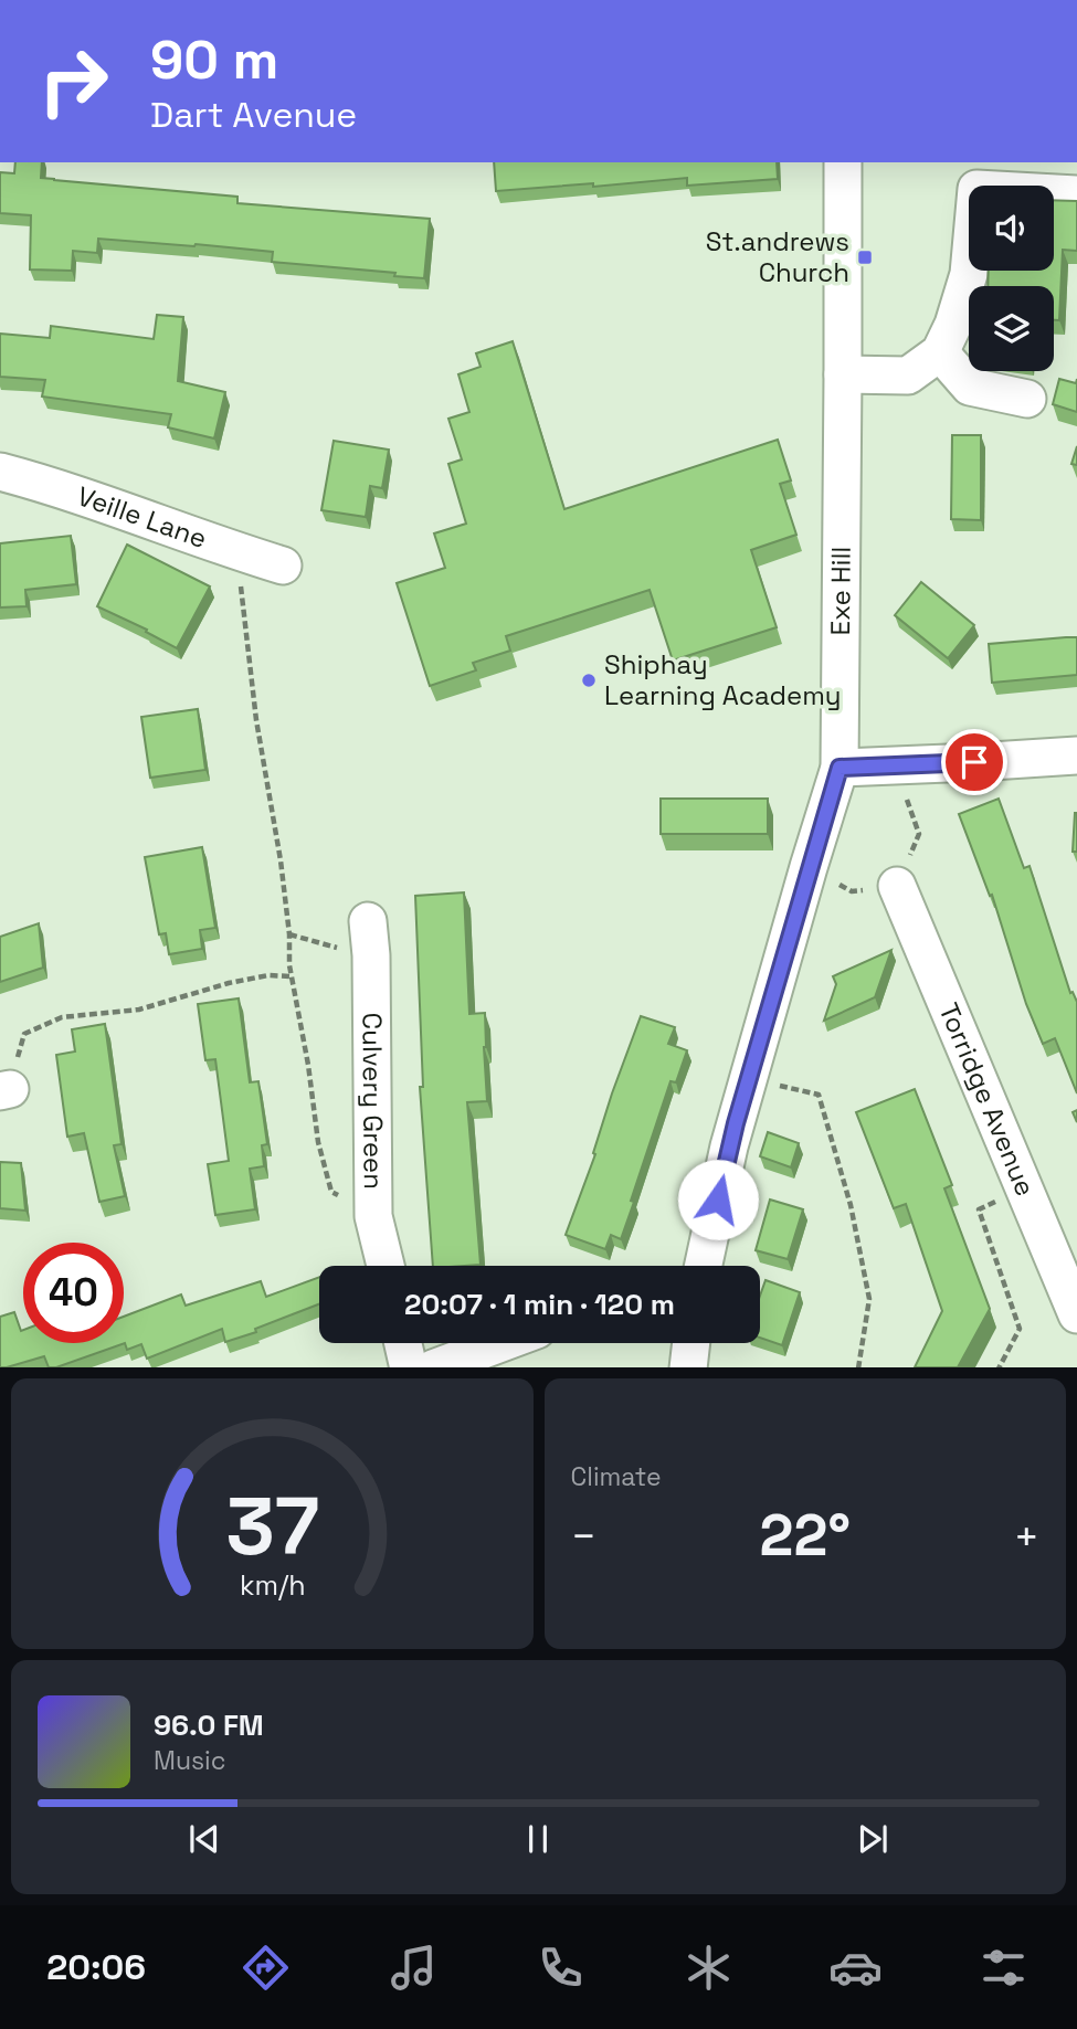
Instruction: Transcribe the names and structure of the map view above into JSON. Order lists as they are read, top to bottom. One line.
{"streets":{"street":["Veille Lane","Exe Hill","Torridge Avenue","Culvery Green"]},"places":{"transit":["St.andrews Church"],"other":["Shiphay Learning Academy"]},"page":{"turn":["90 m","Dart Avenue"],"limit":"40","trip":"20:07 · 1 min · 120 m","tile":"Climate","heat":["−","22°","+"],"song":["96.0 FM","Music"],"tabs":"20:06","gauge":["37","km/h"]}}
